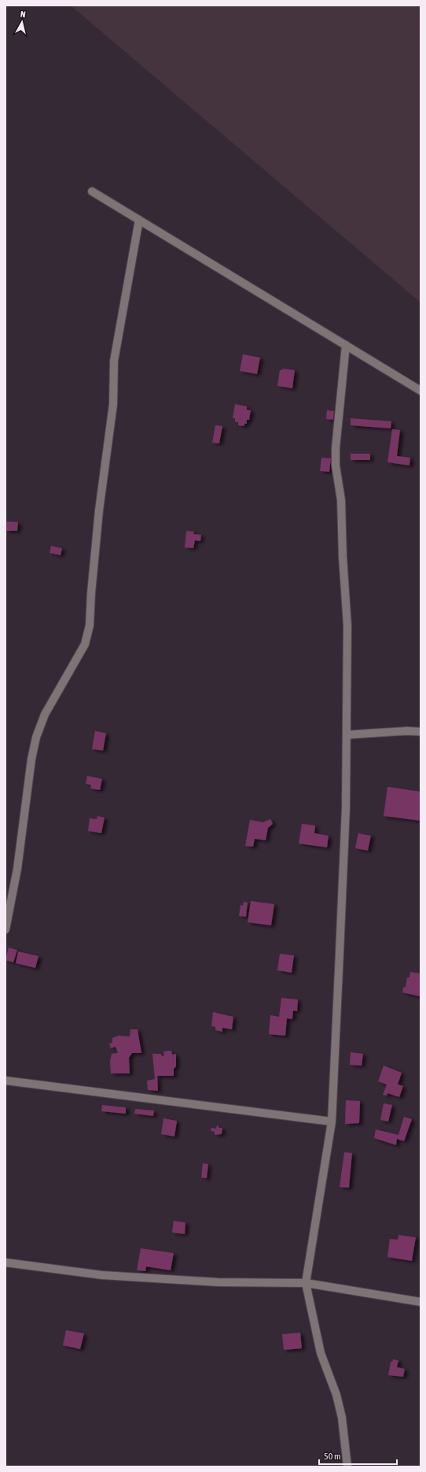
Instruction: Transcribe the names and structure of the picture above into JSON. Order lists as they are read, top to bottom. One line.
{"scale_bar":"50 m","north":"top"}
